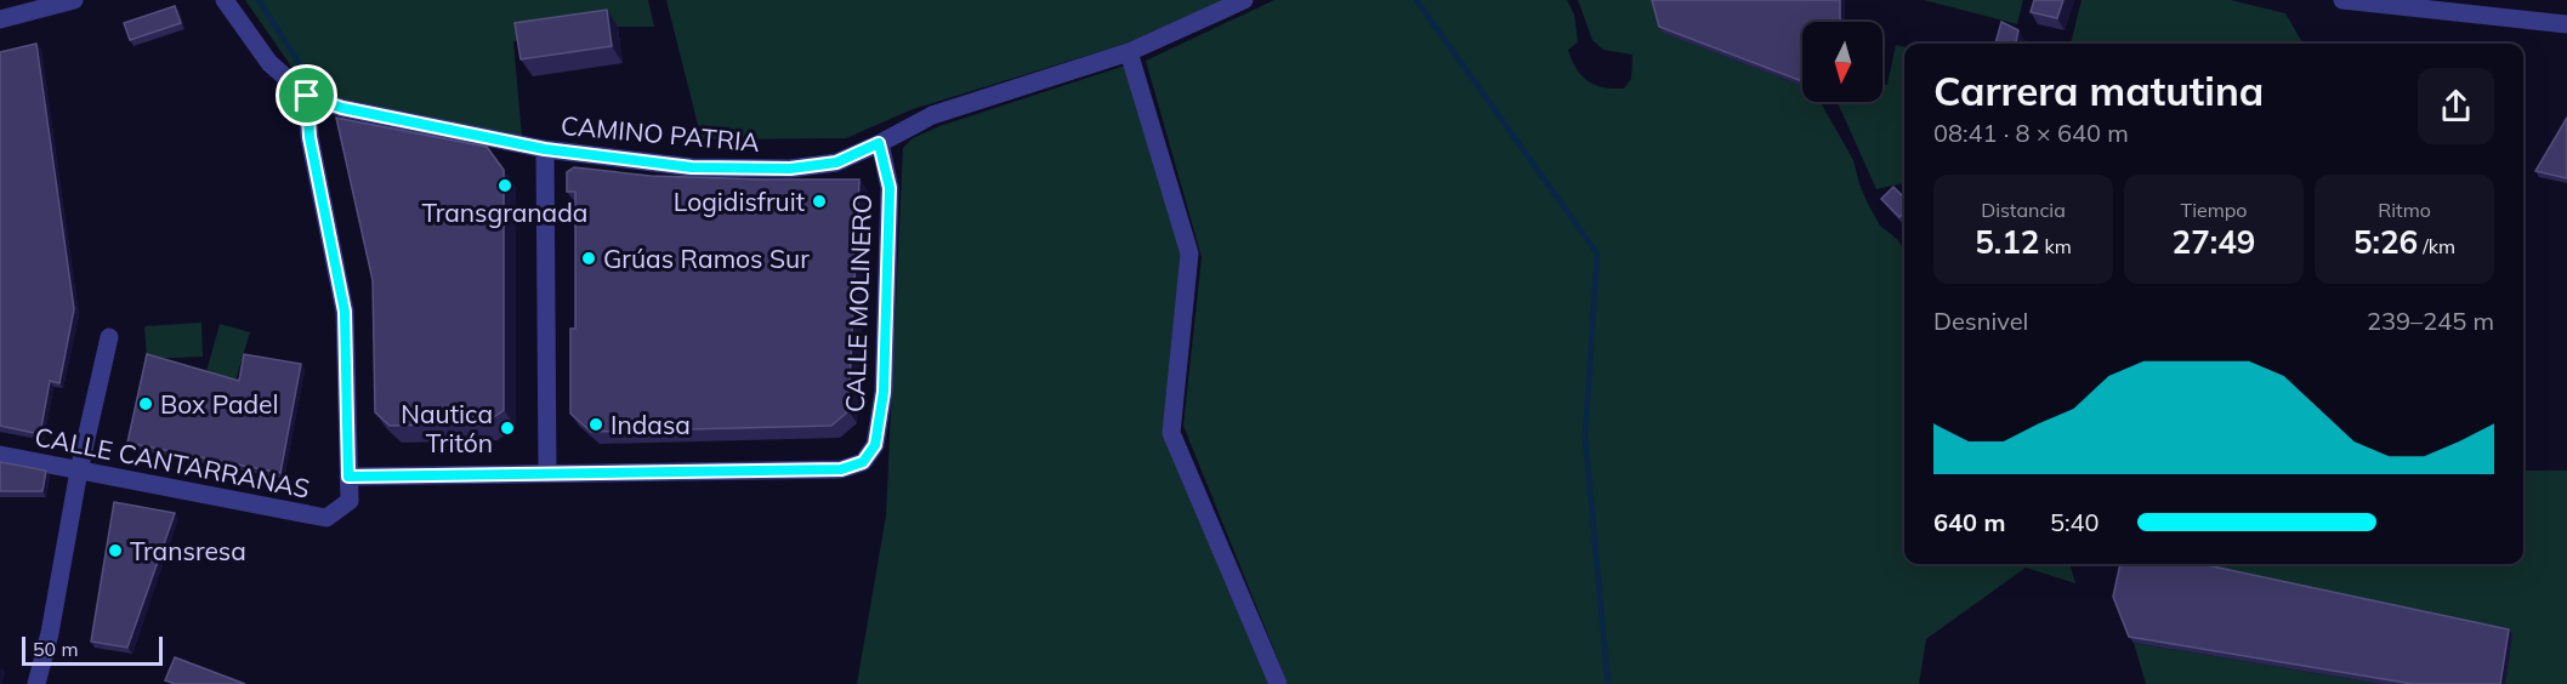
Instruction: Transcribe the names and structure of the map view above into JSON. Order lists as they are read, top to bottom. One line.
{"streets":{"street":["CAMINO PATRIA","CALLE MOLINERO","CALLE CANTARRANAS"]},"crossings":[["CAMINO PATRIA","CALLE MOLINERO"]],"places":["Transgranada","Logidisfruit","Grúas Ramos Sur","Box Padel","Indasa","Nautica Tritón","Transresa"],"scale_bar":"50 m","north":"bottom","page":{"heading":["Carrera matutina","08:41 · 8 × 640 m"],"stats":[["Distancia","5.12 km"],["Tiempo","27:49"],["Ritmo","5:26 /km"]],"chart":["Desnivel","239–245 m"],"list":[{"name":"640 m","note":"5:40"}],"scale":"50 m"}}
